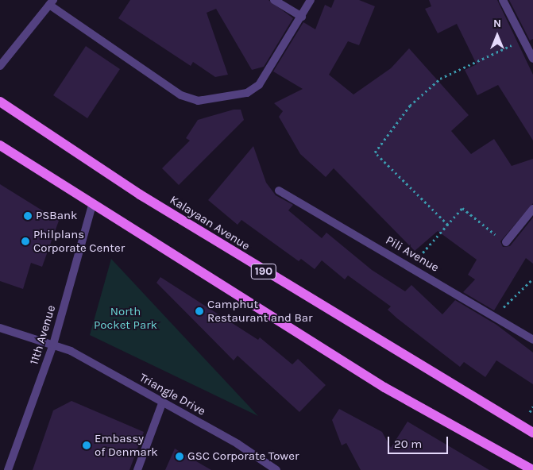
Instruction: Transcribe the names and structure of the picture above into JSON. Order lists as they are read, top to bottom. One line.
{"streets":{"main road":["Kalayaan Avenue","190"],"street":["Pili Avenue","11th Avenue","Triangle Drive"]},"crossings":[["11th Avenue","Triangle Drive"]],"parks":["North Pocket Park"],"places":["PSBank","Philplans Corporate Center","Camphut Restaurant and Bar","Embassy of Denmark","GSC Corporate Tower"],"scale_bar":"20 m","north":"top"}
